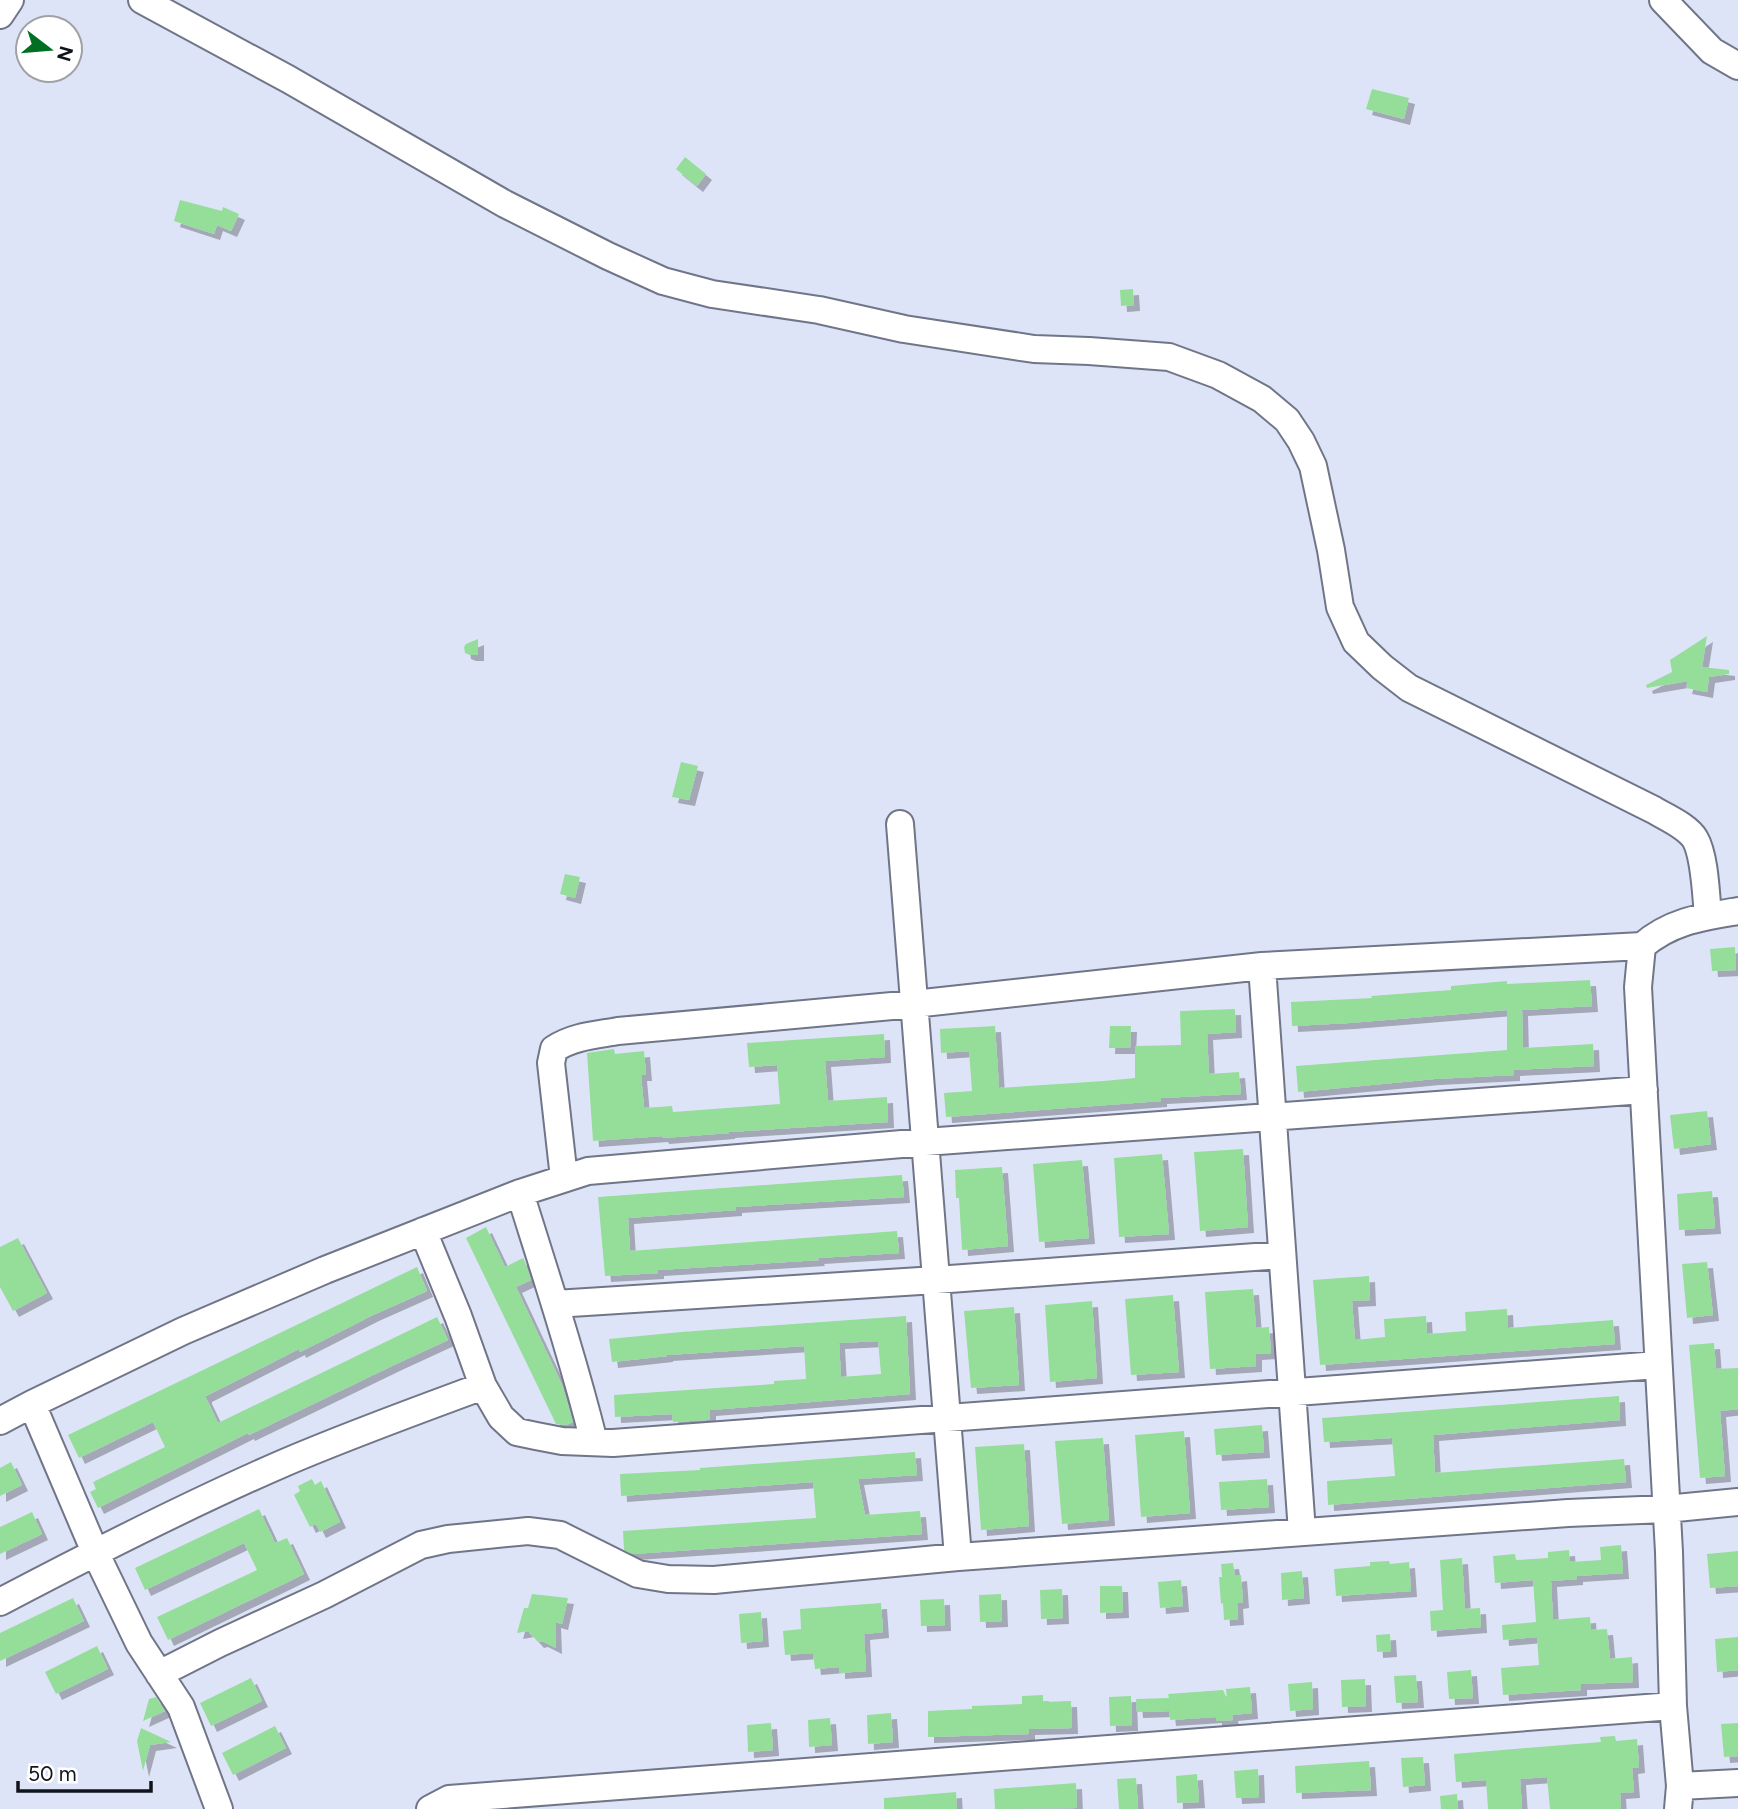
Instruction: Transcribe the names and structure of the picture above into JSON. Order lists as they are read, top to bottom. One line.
{"scale_bar":"50 m","north":"right"}
